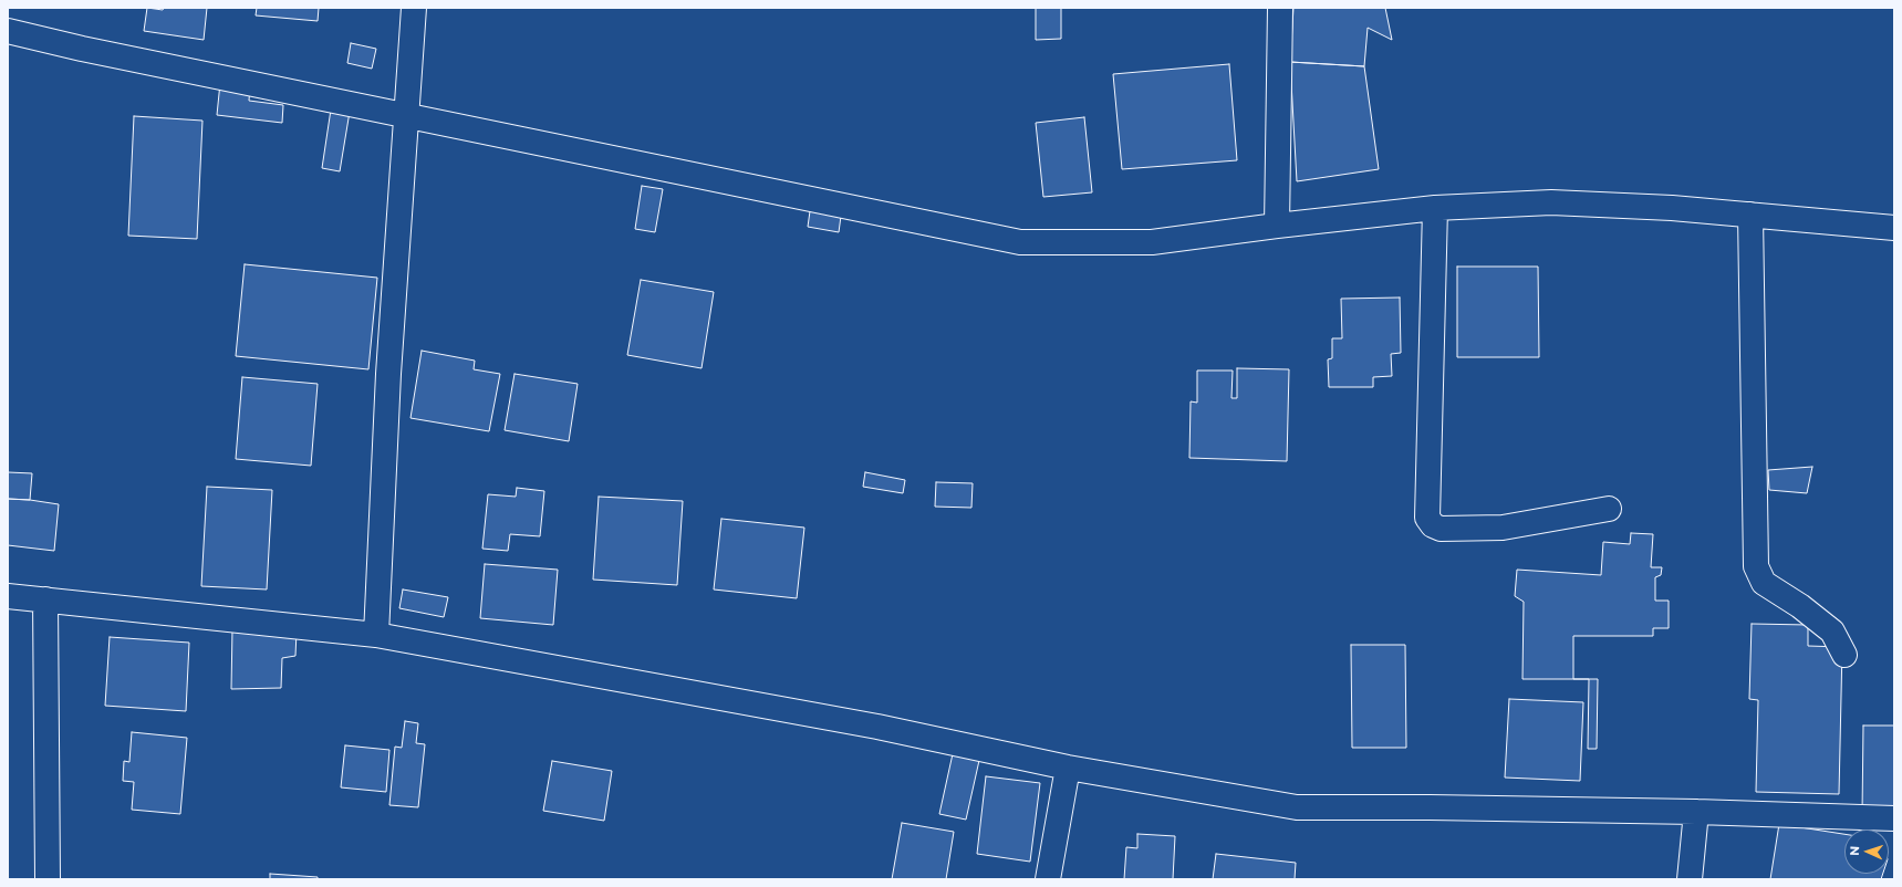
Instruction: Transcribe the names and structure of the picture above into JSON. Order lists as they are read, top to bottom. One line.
{"north":"left"}
